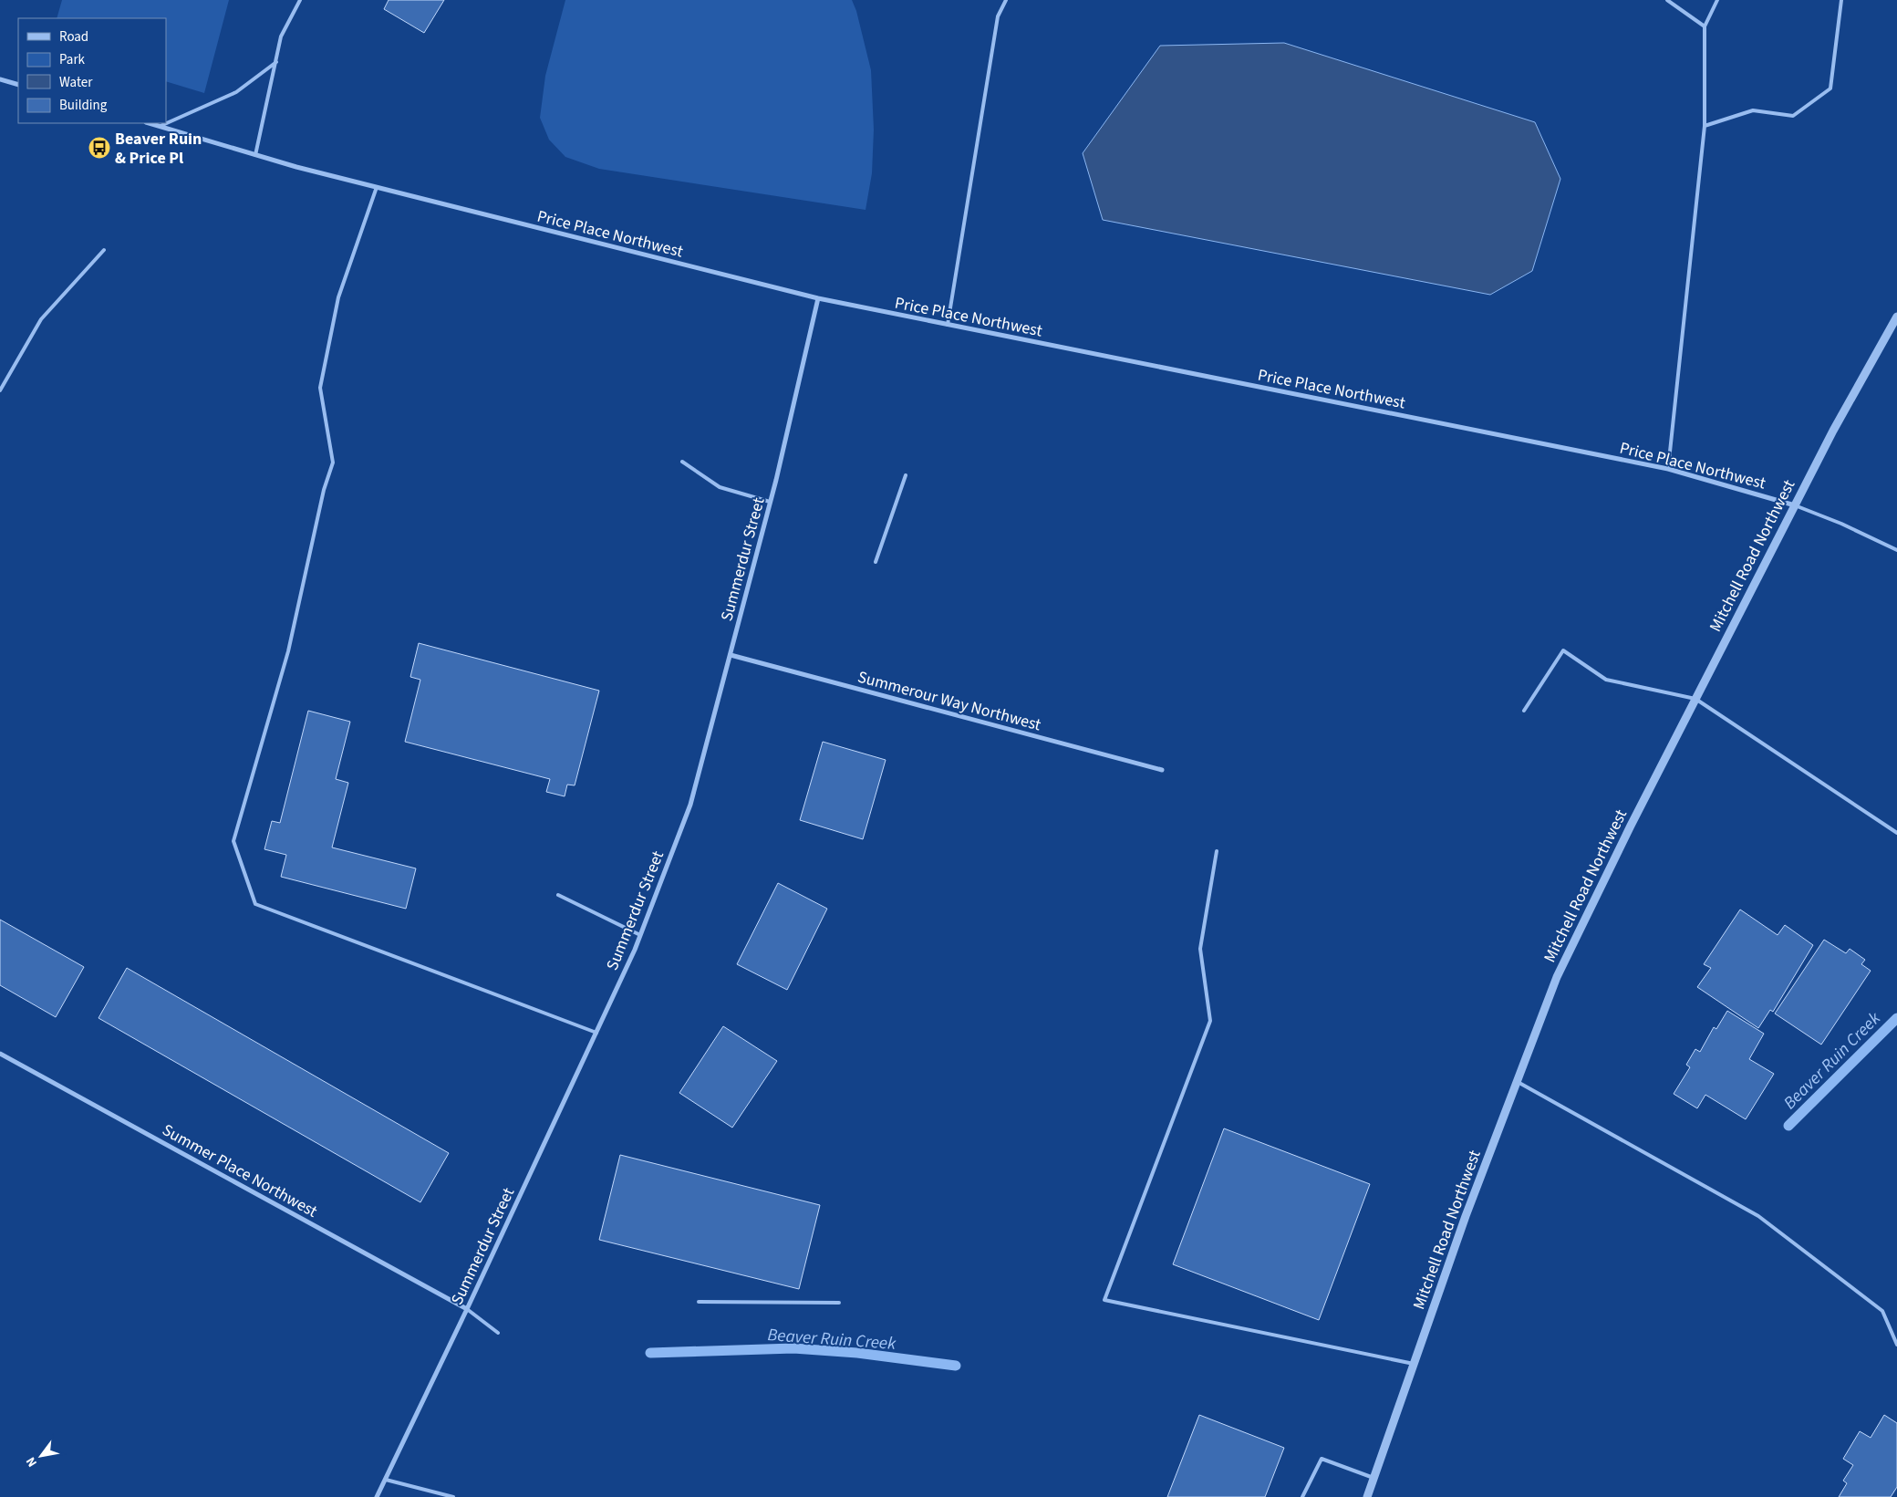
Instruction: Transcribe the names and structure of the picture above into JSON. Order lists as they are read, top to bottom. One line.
{"streets":{"street":["Price Place Northwest","Mitchell Road Northwest","Summerdur Street","Summerour Way Northwest","Summer Place Northwest"]},"crossings":[["Price Place Northwest","Mitchell Road Northwest"],["Price Place Northwest","Summerdur Street"],["Summerdur Street","Summerour Way Northwest"],["Summerdur Street","Summer Place Northwest"]],"water":["Beaver Ruin Creek"],"places":{"bus stop":["Beaver Ruin & Price Pl"]},"legend":["Road","Park","Water","Building"],"north":"bottom left"}
